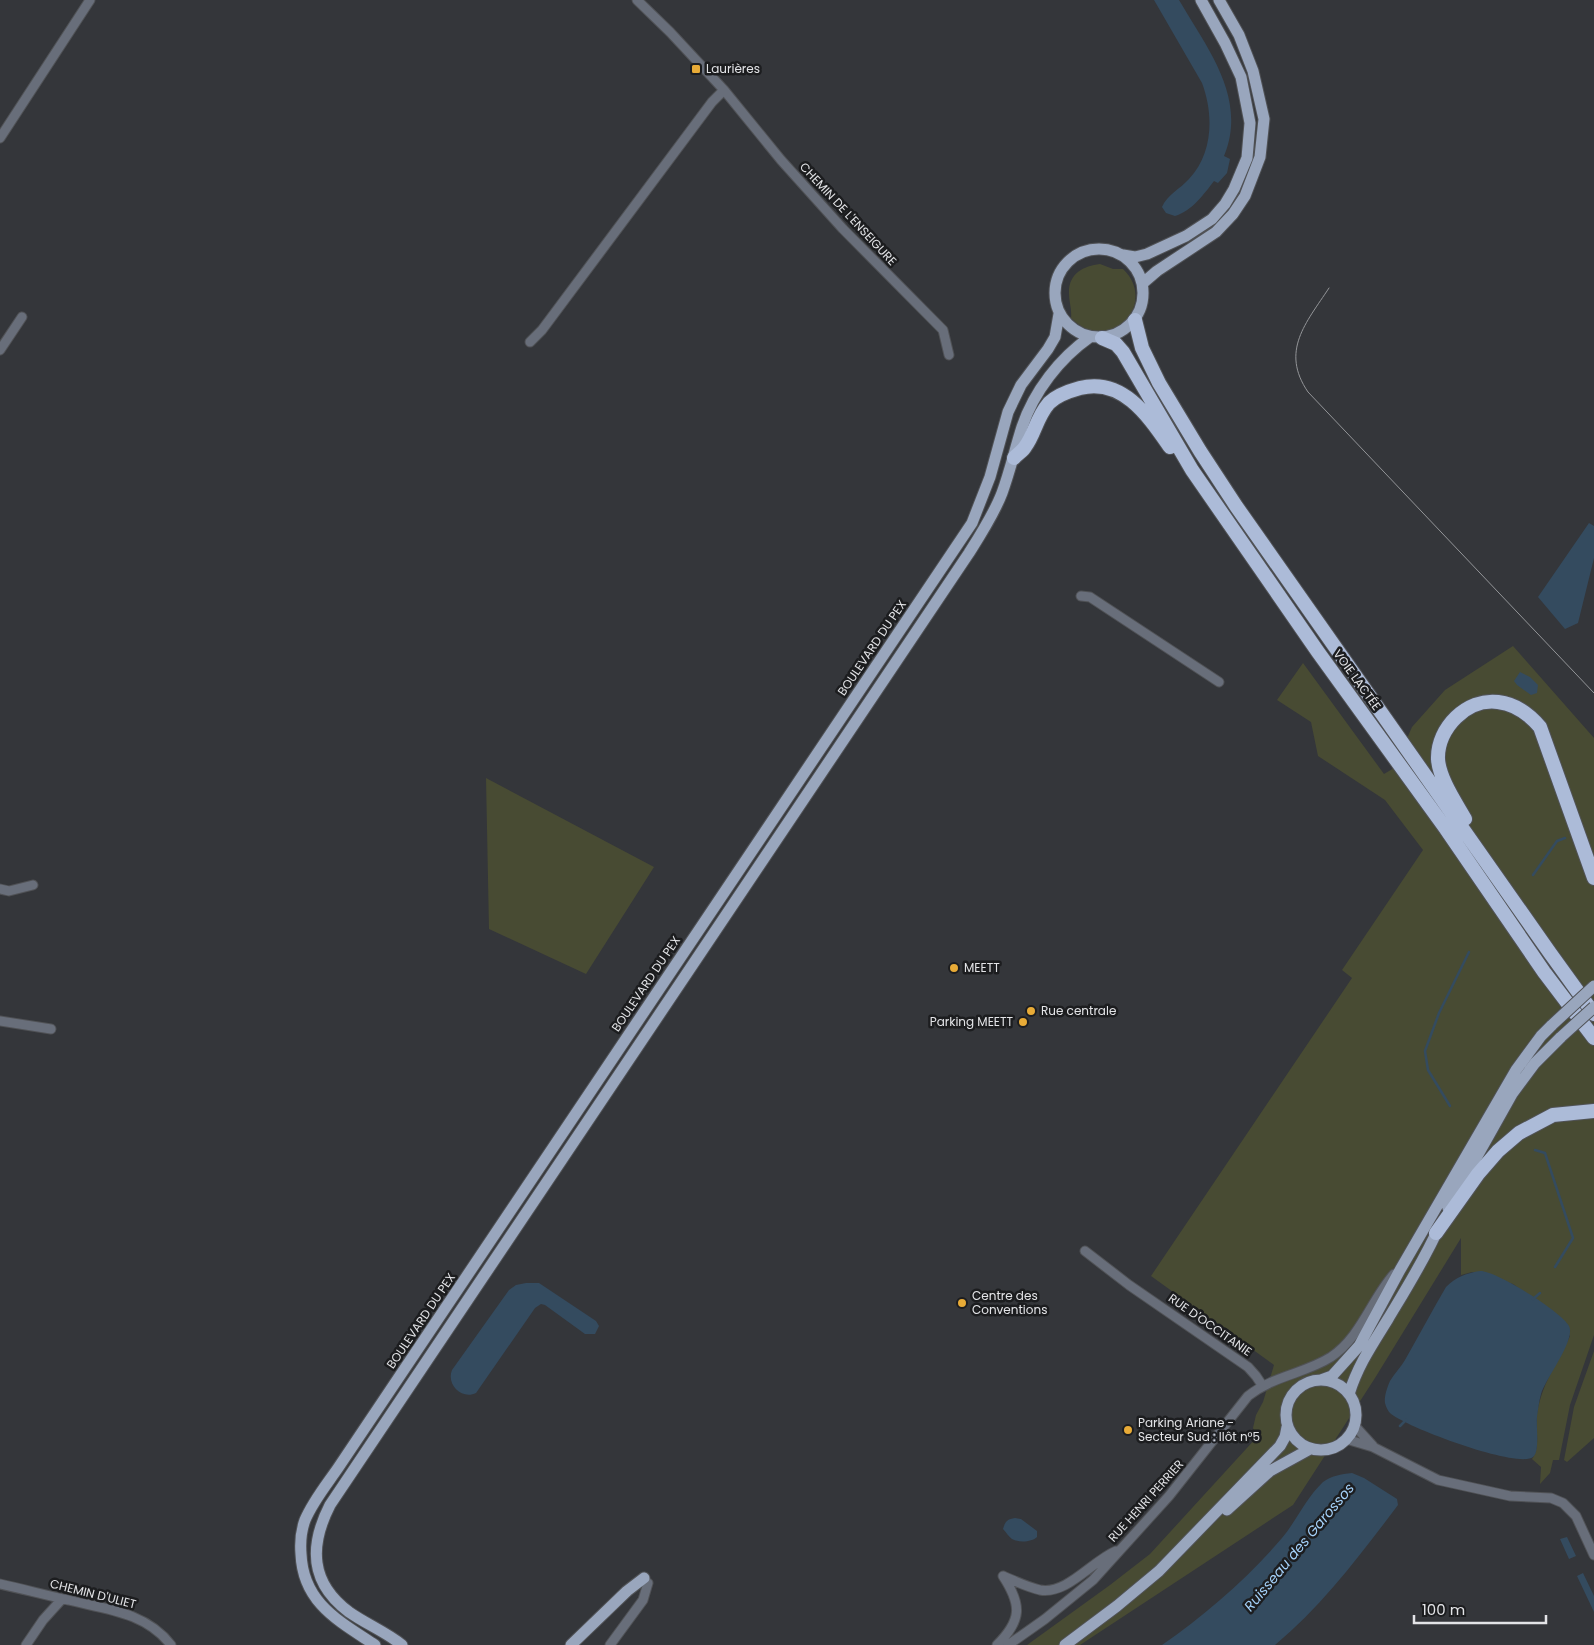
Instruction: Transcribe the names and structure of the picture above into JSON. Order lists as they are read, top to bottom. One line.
{"streets":{"highway":["VOIE LACTÉE"],"main road":["BOULEVARD DU PEX"],"street":["CHEMIN DE L'ENSEIGURE","RUE D'OCCITANIE","RUE HENRI PERRIER","CHEMIN D'ULIET"]},"crossings":[["BOULEVARD DU PEX","VOIE LACTÉE"],["RUE D'OCCITANIE","RUE HENRI PERRIER"]],"water":["Ruisseau des Garossos"],"places":{"transit":["Laurières"],"other":["MEETT","Rue centrale","Parking MEETT","Centre des Conventions","Parking Ariane - Secteur Sud : Ilôt n°5"]},"scale_bar":"100 m"}
